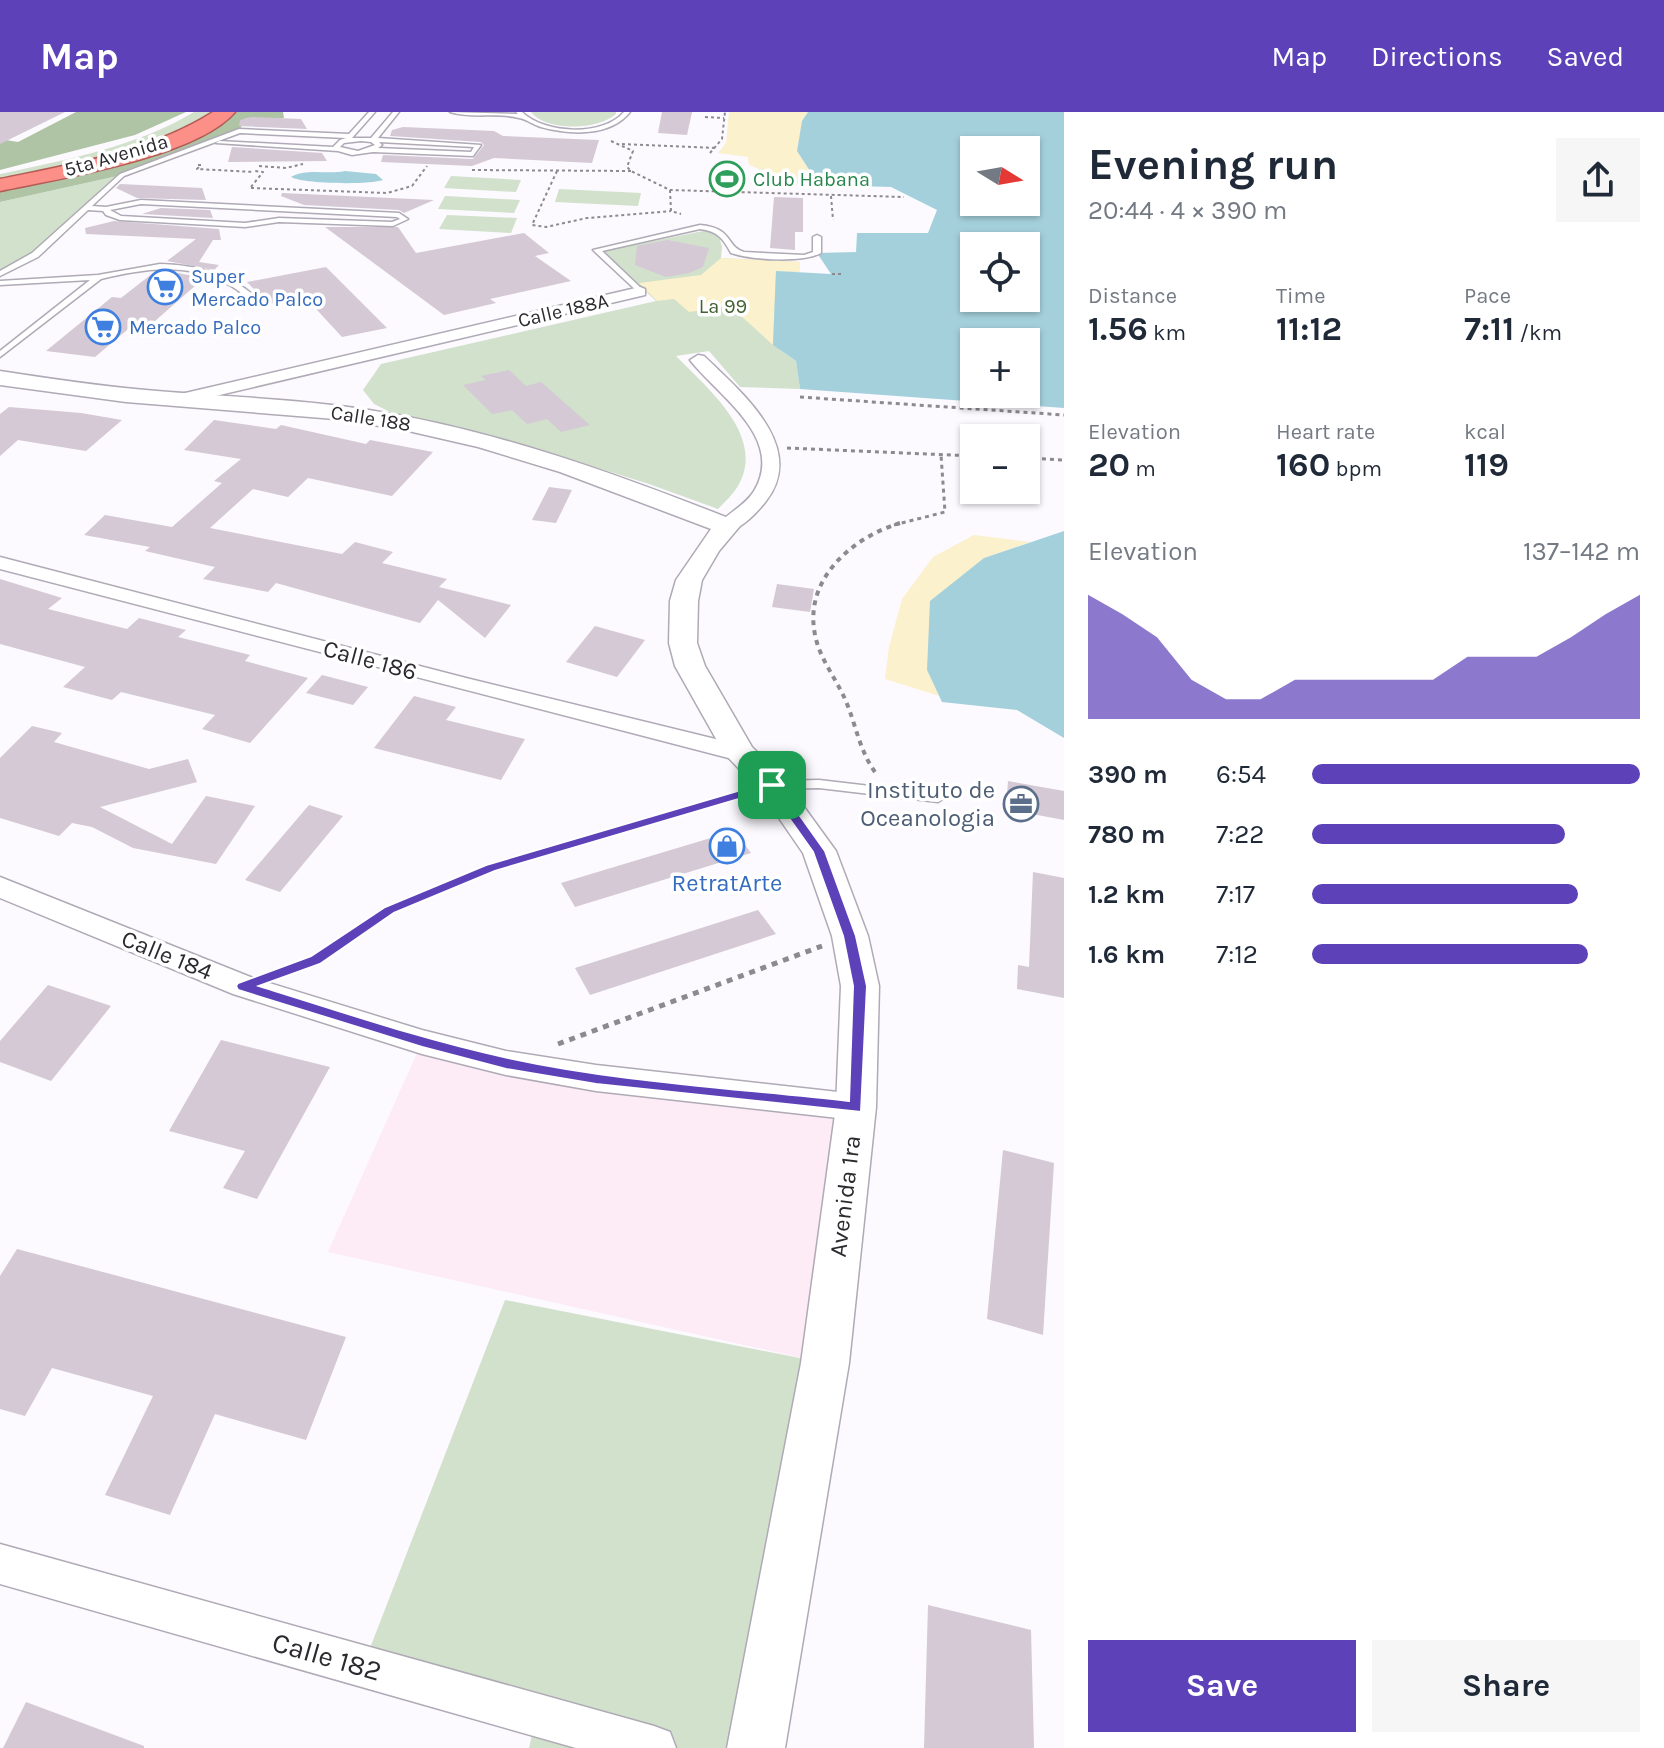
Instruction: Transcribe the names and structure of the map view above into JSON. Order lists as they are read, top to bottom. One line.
{"streets":{"highway":["5ta Avenida"],"street":["Calle 188A","Calle 188","Calle 186","Calle 184","Avenida 1ra","Calle 182"]},"crossings":[["Calle 188A","Calle 188"],["Calle 188","Avenida 1ra"],["Calle 186","Avenida 1ra"],["Calle 184","Avenida 1ra"]],"parks":["La 99"],"places":{"sports":["Club Habana"],"supermarket":["Super Mercado Palco","Mercado Palco"],"office":["Instituto de Oceanologia"],"shop":["RetratArte"]},"north":"right","page":{"header":"Map","nav":["Map","Directions","Saved"],"heading":["Evening run","20:44 · 4 × 390 m"],"map_buttons":["+","−"],"stats":[["Distance","1.56 km"],["Time","11:12"],["Pace","7:11 /km"],["Elevation","20 m"],["Heart rate","160 bpm"],["kcal","119"]],"chart":["Elevation","137–142 m"],"list":[{"name":"390 m","note":"6:54"},{"name":"780 m","note":"7:22"},{"name":"1.2 km","note":"7:17"},{"name":"1.6 km","note":"7:12"}],"buttons":["Save","Share"]}}
